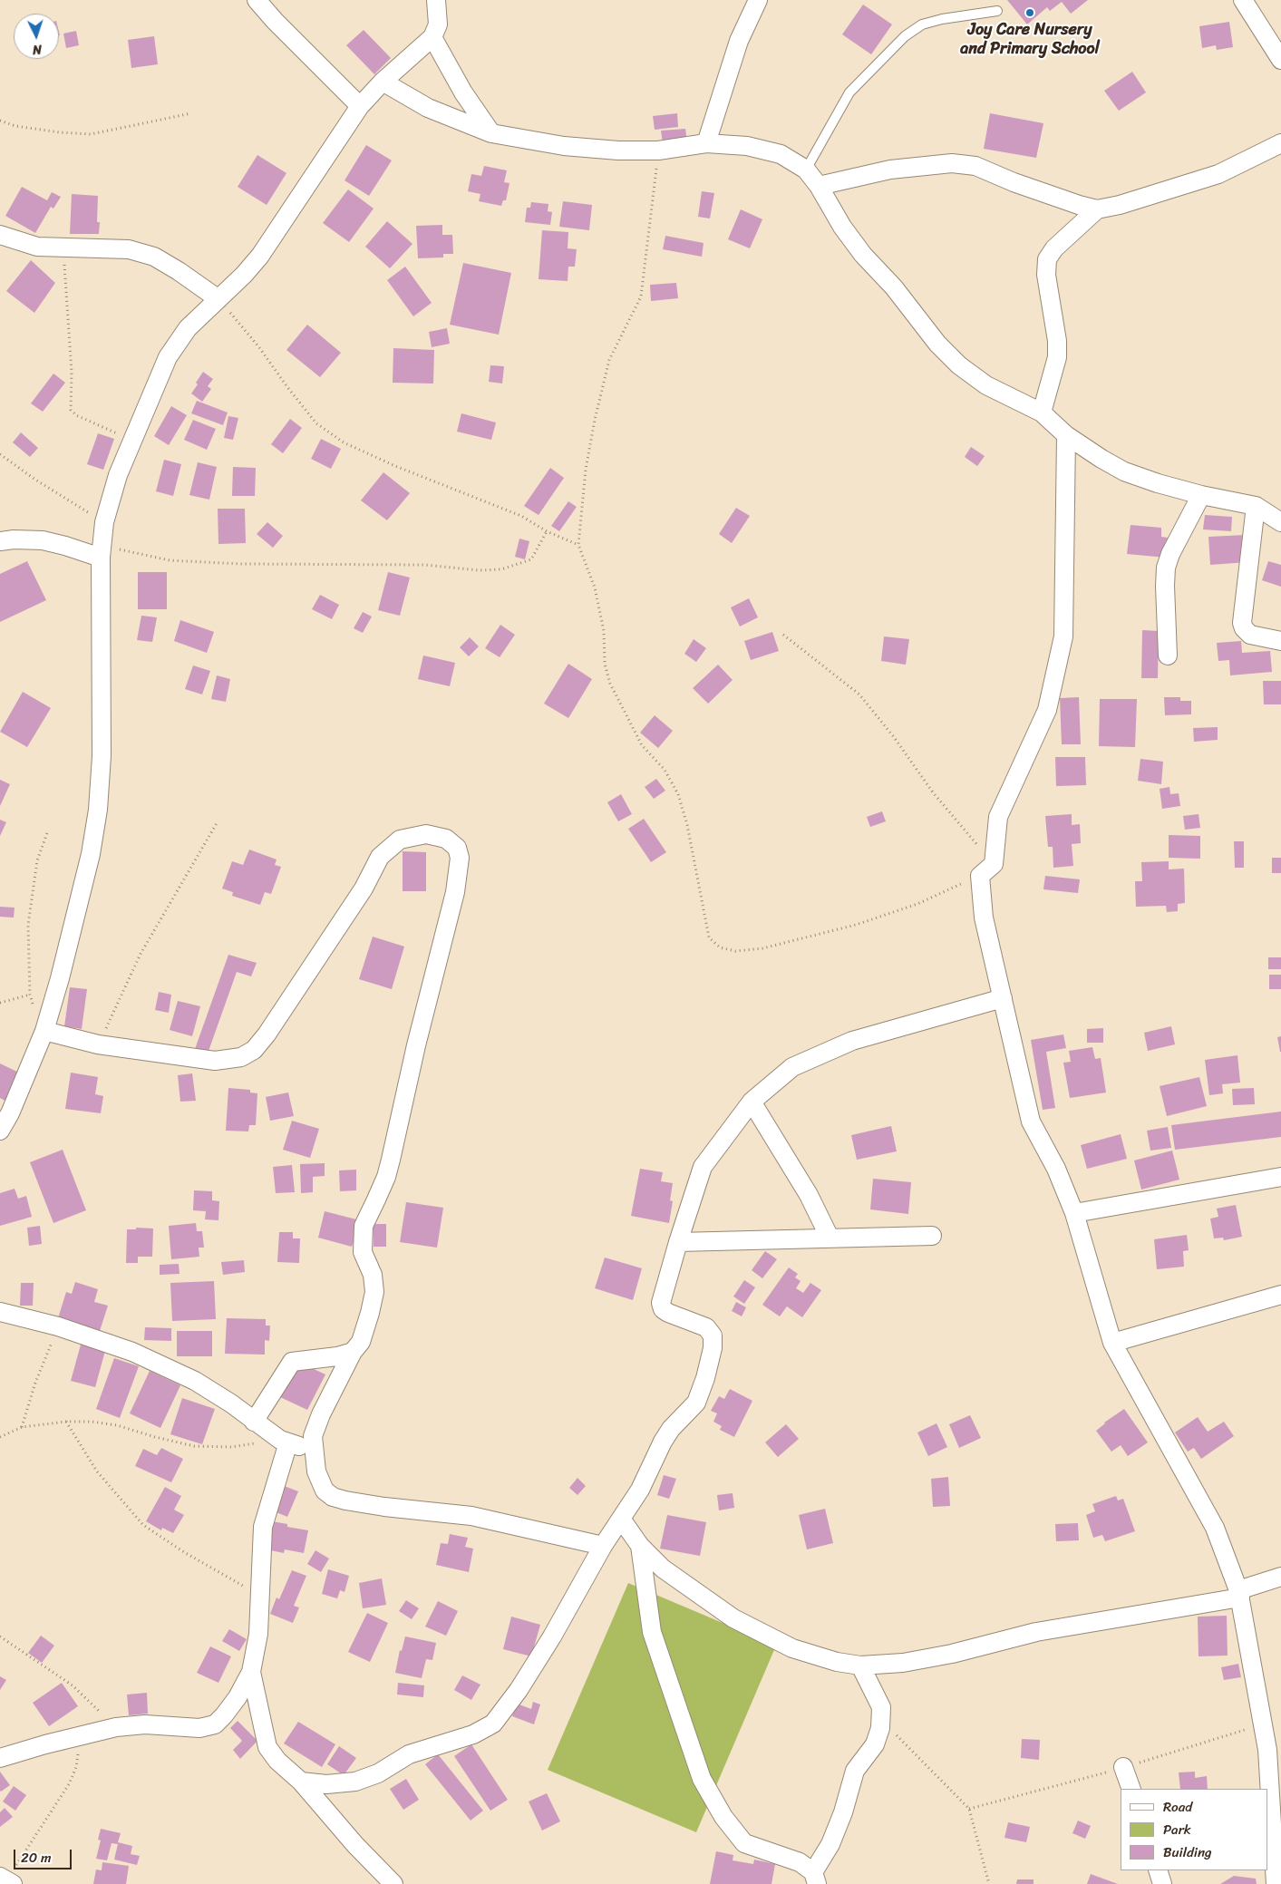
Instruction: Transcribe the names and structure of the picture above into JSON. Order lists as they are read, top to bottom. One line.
{"places":["Joy Care Nursery and Primary School"],"legend":["Road","Park","Building"],"scale_bar":"20 m","north":"bottom"}
